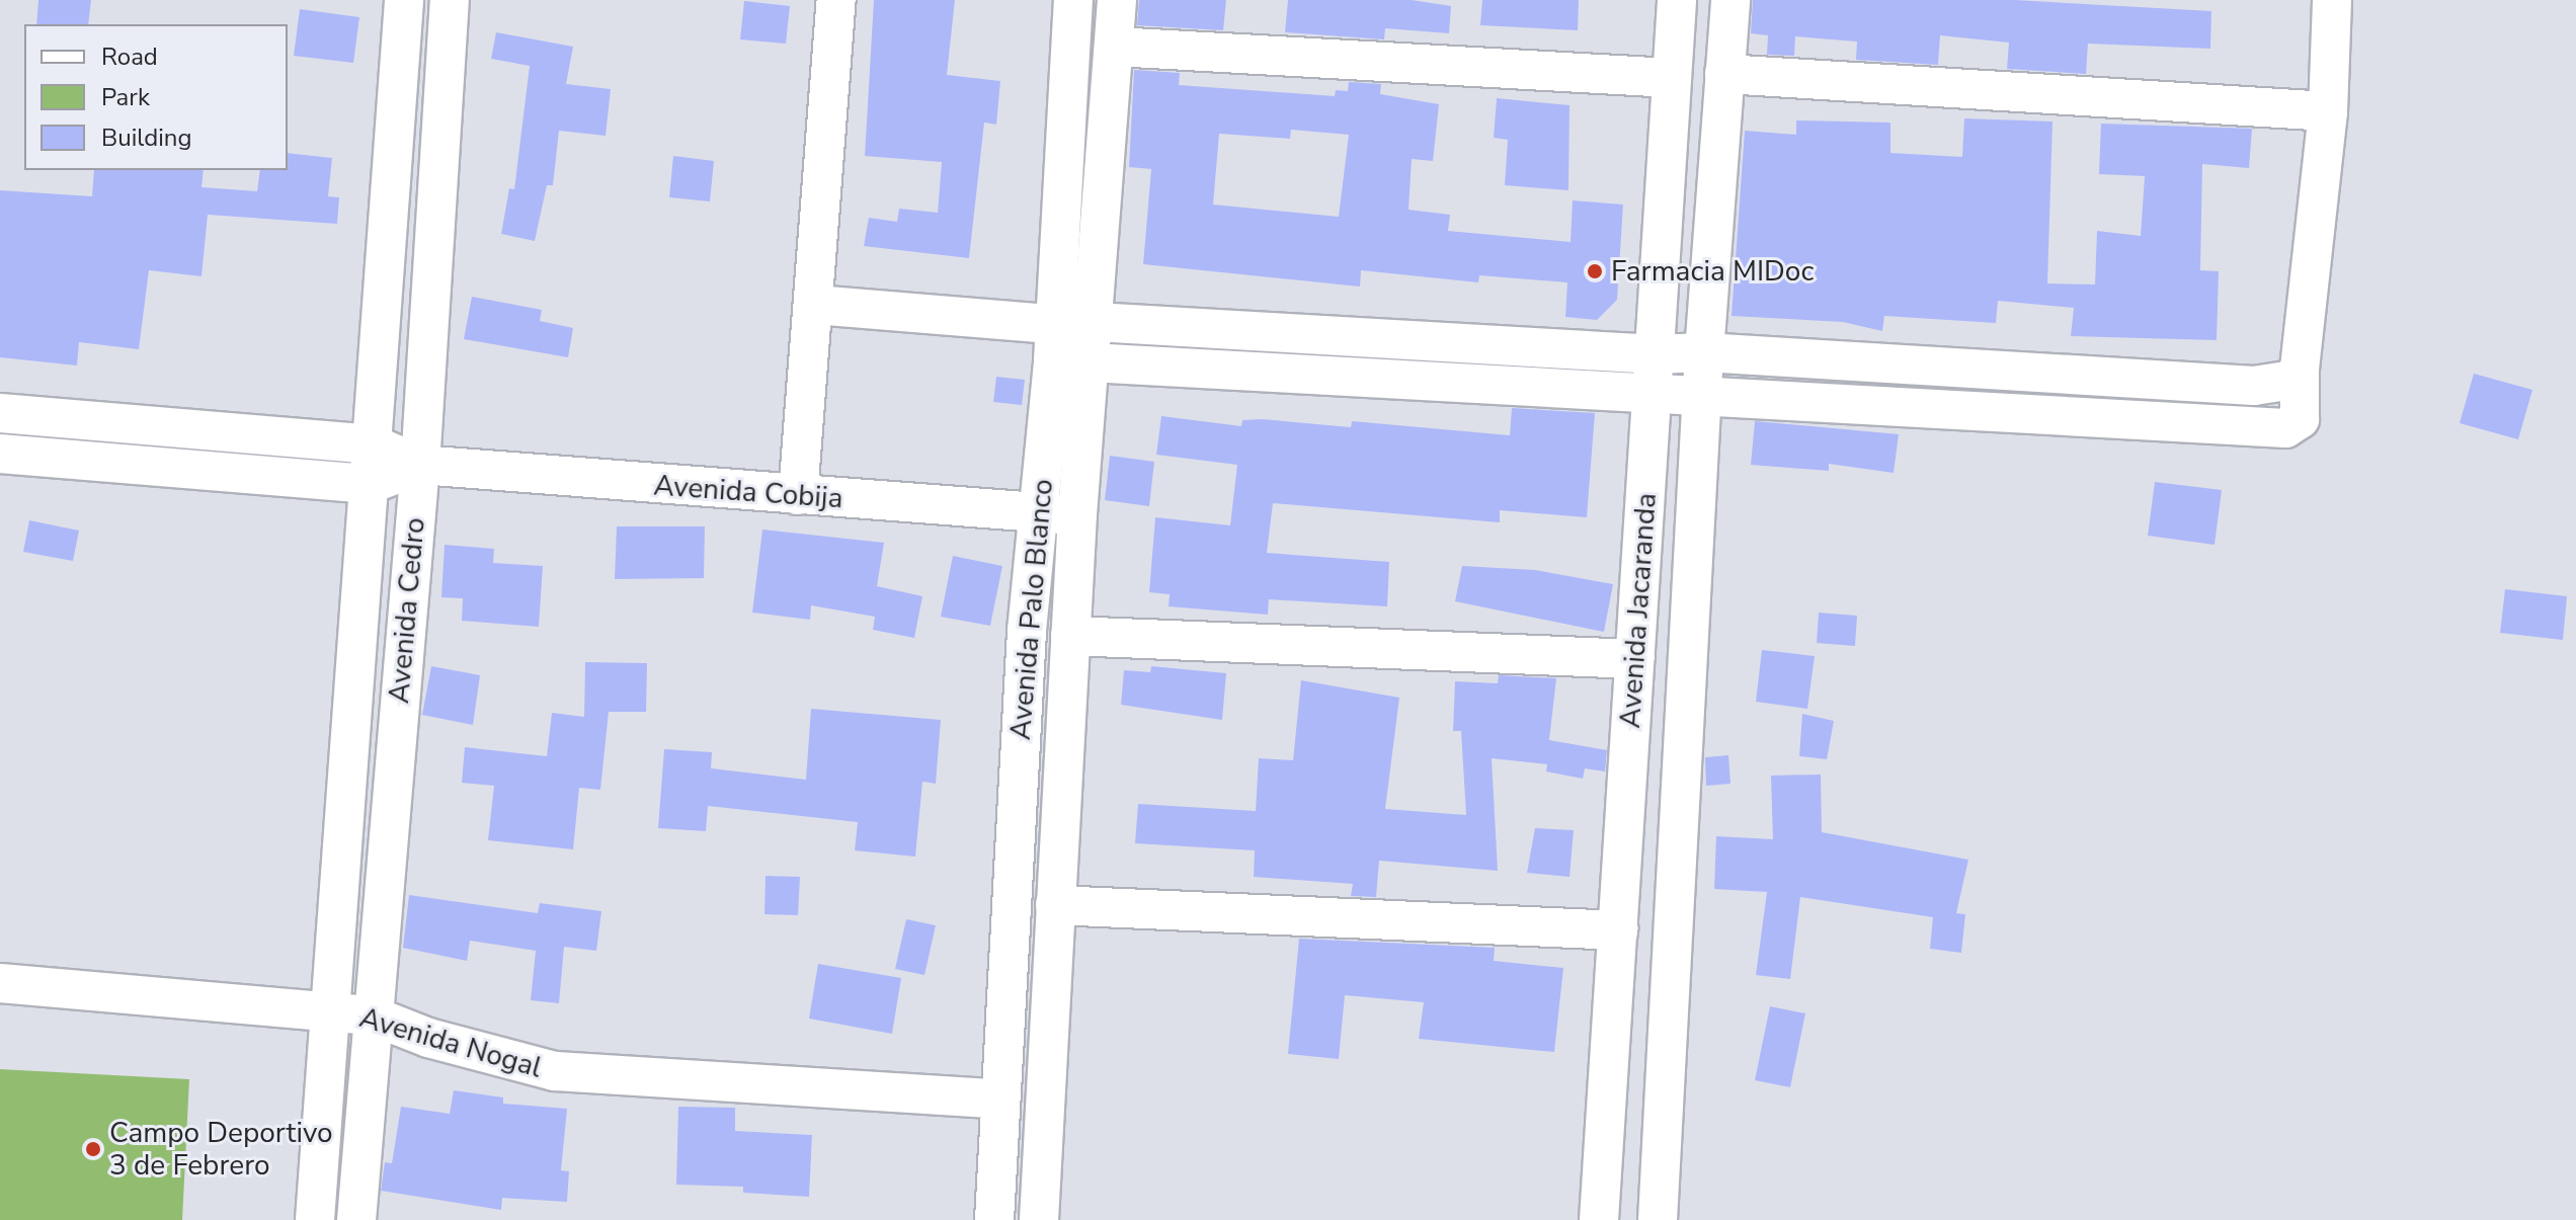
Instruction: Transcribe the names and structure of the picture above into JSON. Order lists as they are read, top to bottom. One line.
{"streets":{"street":["Avenida Cobija","Avenida Palo Blanco","Avenida Cedro","Avenida Jacaranda","Avenida Nogal"]},"crossings":[["Avenida Cobija","Avenida Palo Blanco"],["Avenida Cobija","Avenida Cedro"],["Avenida Palo Blanco","Avenida Nogal"],["Avenida Cedro","Avenida Nogal"]],"places":["Farmacia MIDoc","Campo Deportivo 3 de Febrero"],"legend":["Road","Park","Building"]}
